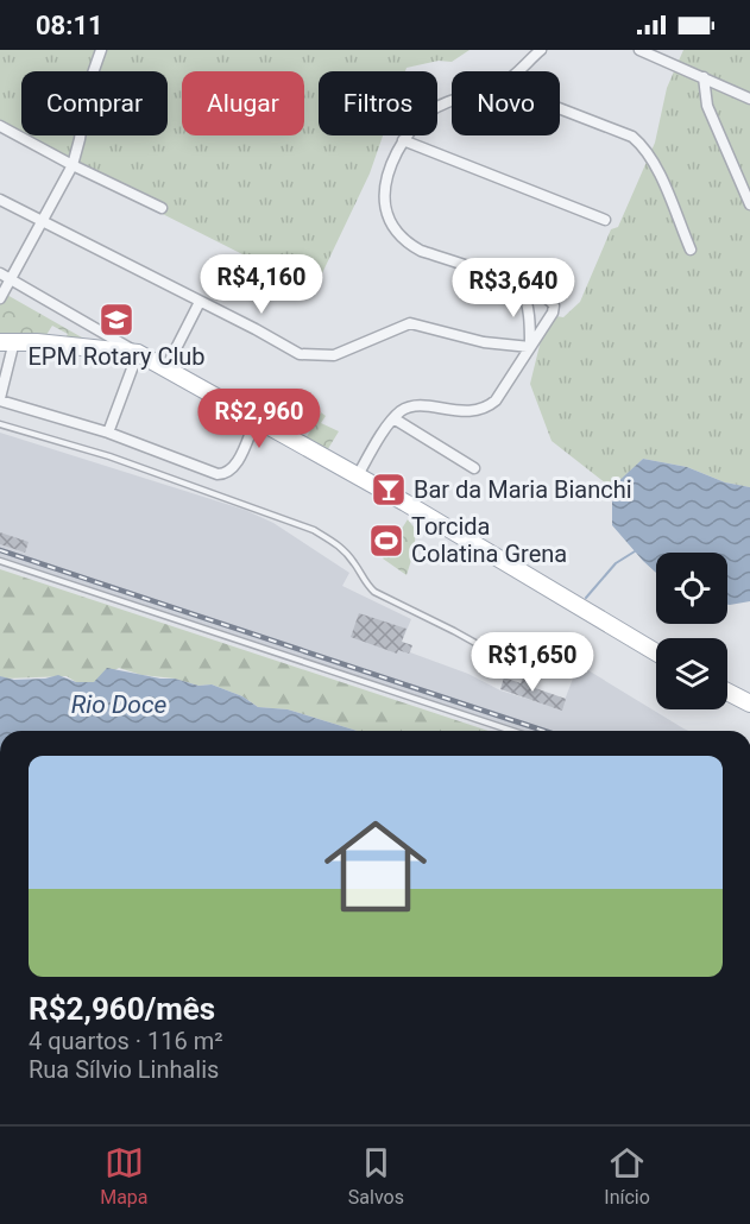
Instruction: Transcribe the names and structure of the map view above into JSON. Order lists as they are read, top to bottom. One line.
{"water":["Rio Doce"],"places":{"school or university":["EPM Rotary Club"],"bar":["Bar da Maria Bianchi"],"sports":["Torcida Colatina Grena"]},"page":{"status":"08:11","chip":["Comprar","Alugar","Filtros","Novo"],"price":["R$4,160","R$3,640","R$2,960","R$1,650"],"list":[{"name":"R$2,960/mês","note":"4 quartos · 116 m² · Rua Sílvio Linhalis"}],"tabs":["Mapa","Salvos","Início"]}}
